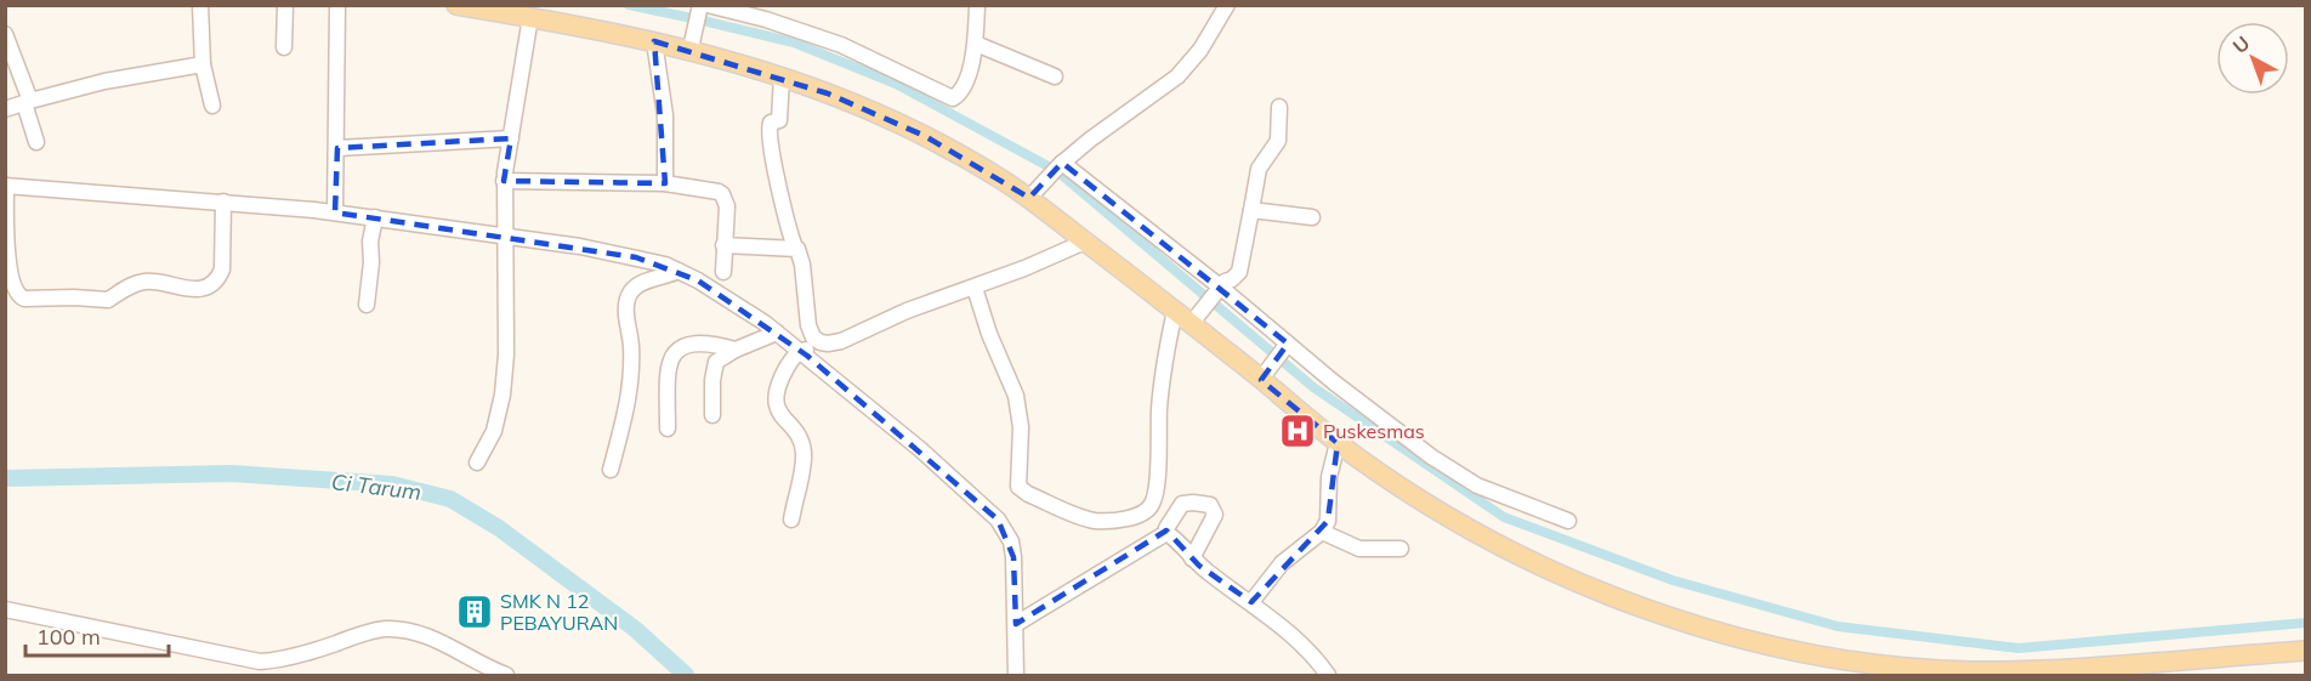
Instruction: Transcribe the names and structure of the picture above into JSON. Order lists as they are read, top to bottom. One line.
{"water":["Ci Tarum"],"places":{"hospital":["Puskesmas"],"building":["SMK N 12 PEBAYURAN"]},"scale_bar":"100 m","north":"top left"}
